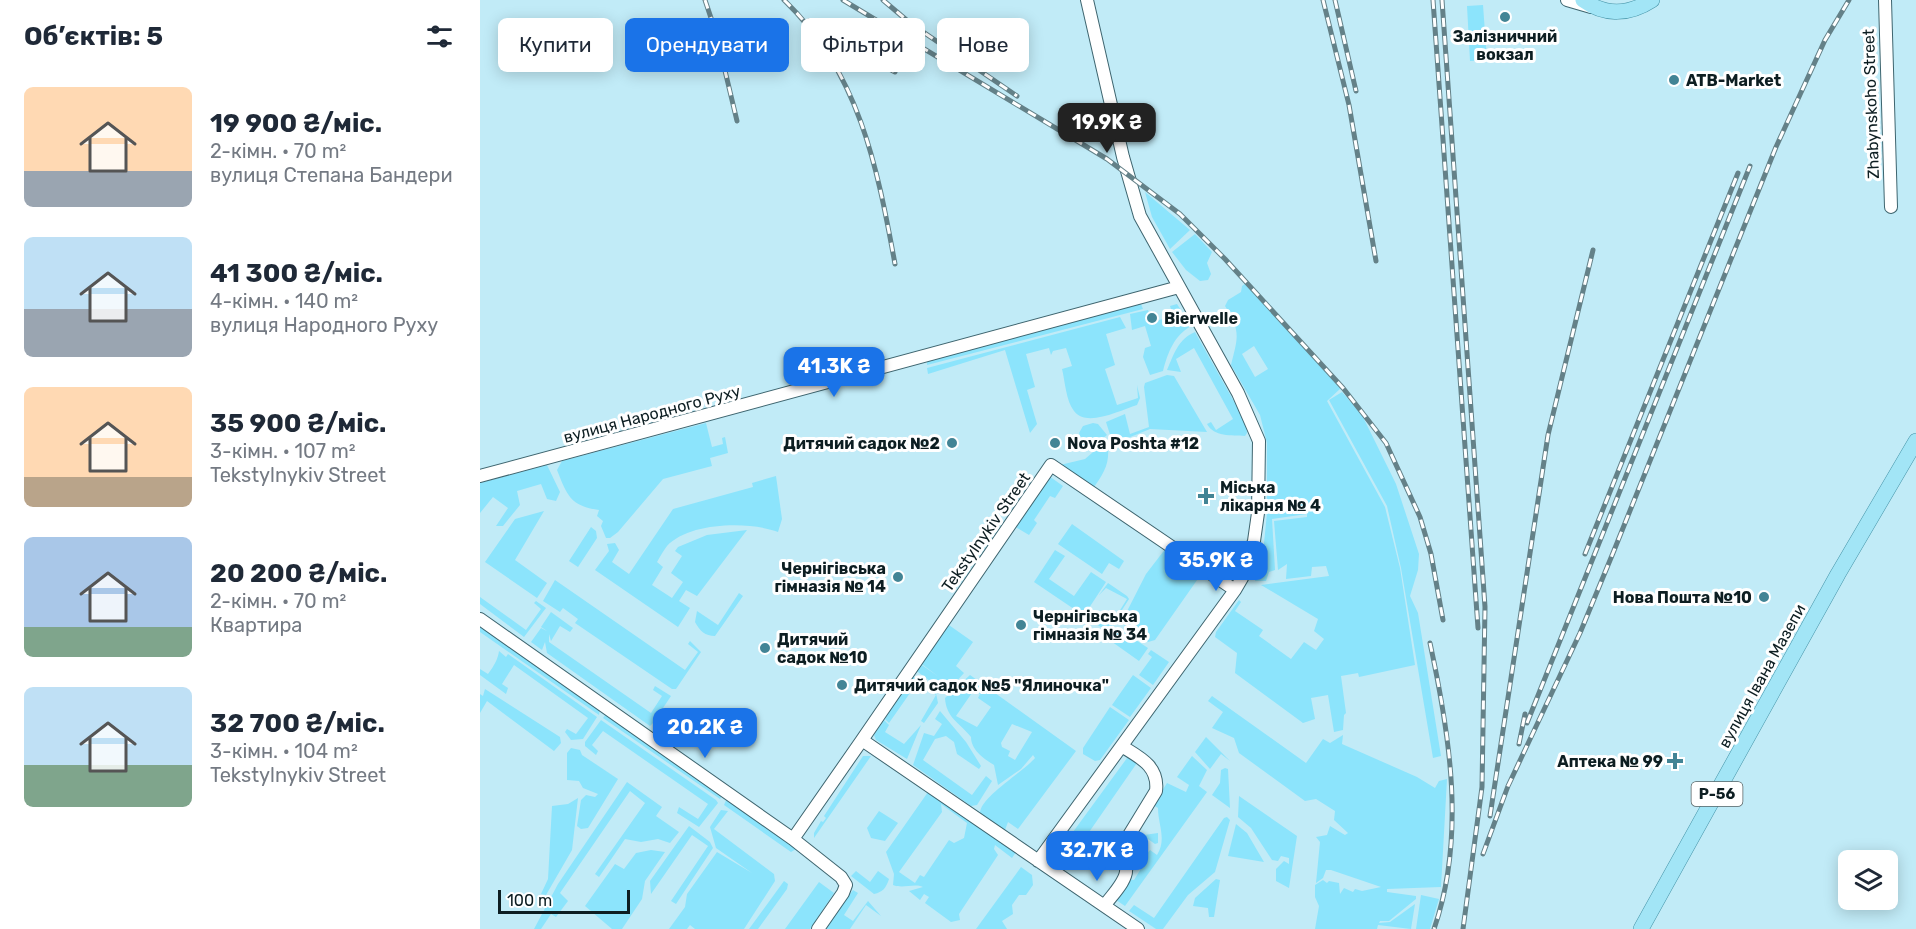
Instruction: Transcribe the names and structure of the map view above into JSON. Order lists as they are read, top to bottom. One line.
{"streets":{"main road":["вулиця Івана Мазепи","Р-56"],"street":["Zhabynskoho Street","вулиця Народного Руху","Tekstylnykiv Street"]},"places":{"other":["Залізничний вокзал","ATB-Market","Bierwelle","Дитячий садок №2","Nova Poshta #12","Чернігівська гімназія № 14","Нова Пошта №10","Чернігівська гімназія № 34","Дитячий садок №10","Дитячий садок №5 \"Ялиночка\""],"health":["Міська лікарня № 4","Аптека № 99"]},"scale_bar":"100 m","page":{"heading":"Об’єктів: 5","chip":["Купити","Орендувати","Фільтри","Нове"],"list":[{"name":"19 900 ₴/міс.","note":"2-кімн. · 70 m² · вулиця Степана Бандери"},{"name":"41 300 ₴/міс.","note":"4-кімн. · 140 m² · вулиця Народного Руху"},{"name":"35 900 ₴/міс.","note":"3-кімн. · 107 m² · Tekstylnykiv Street"},{"name":"20 200 ₴/міс.","note":"2-кімн. · 70 m² · Квартира"},{"name":"32 700 ₴/міс.","note":"3-кімн. · 104 m² · Tekstylnykiv Street"}],"price":["19.9K ₴","41.3K ₴","35.9K ₴","20.2K ₴","32.7K ₴"],"scale":"100 m"}}
